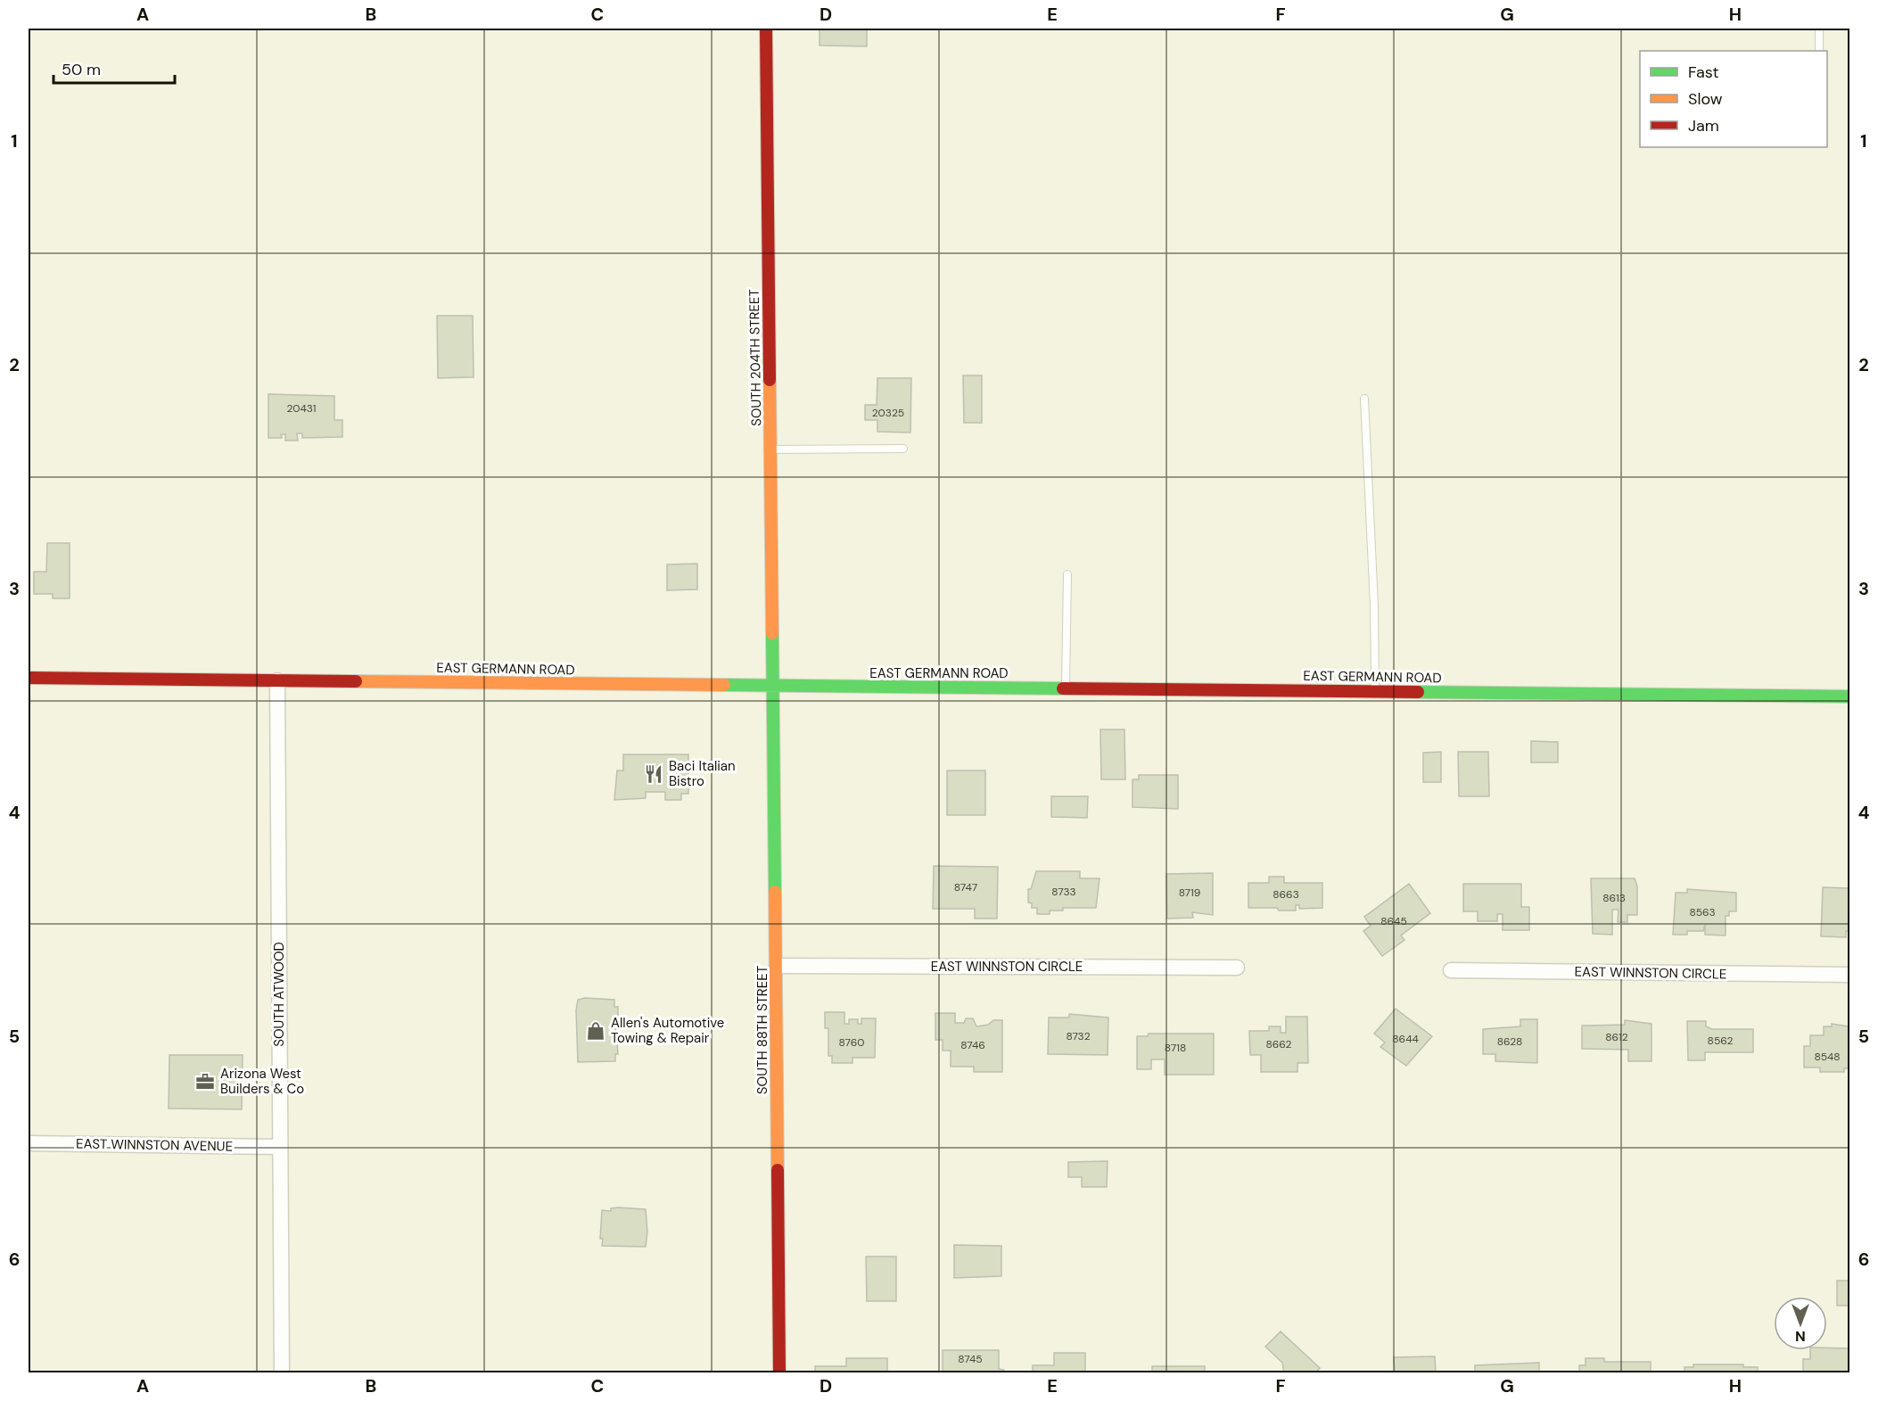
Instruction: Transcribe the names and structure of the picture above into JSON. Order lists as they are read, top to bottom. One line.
{"streets":{"street":["SOUTH 204TH STREET","EAST GERMANN ROAD","EAST WINNSTON CIRCLE","SOUTH ATWOOD","SOUTH 88TH STREET","EAST WINNSTON AVENUE"]},"crossings":[["SOUTH 204TH STREET","EAST GERMANN ROAD"],["SOUTH 204TH STREET","SOUTH 88TH STREET"],["EAST GERMANN ROAD","SOUTH ATWOOD"],["EAST GERMANN ROAD","SOUTH 88TH STREET"],["EAST WINNSTON CIRCLE","SOUTH 88TH STREET"],["SOUTH ATWOOD","EAST WINNSTON AVENUE"]],"places":{"restaurant":["Baci Italian Bistro"],"shop":["Allen's Automotive Towing & Repair"],"office":["Arizona West Builders & Co"]},"house_numbers":["20431","20325","8747","8733","8719","8663","8613","8563","8645","8732","8612","8644","8562","8628","8760","8662","8746","8718","8548","8745"],"legend":["Fast","Slow","Jam"],"scale_bar":"50 m","north":"bottom","grid":{"columns":["A","B","C","D","E","F","G","H"],"rows":["1","2","3","4","5","6"]}}
